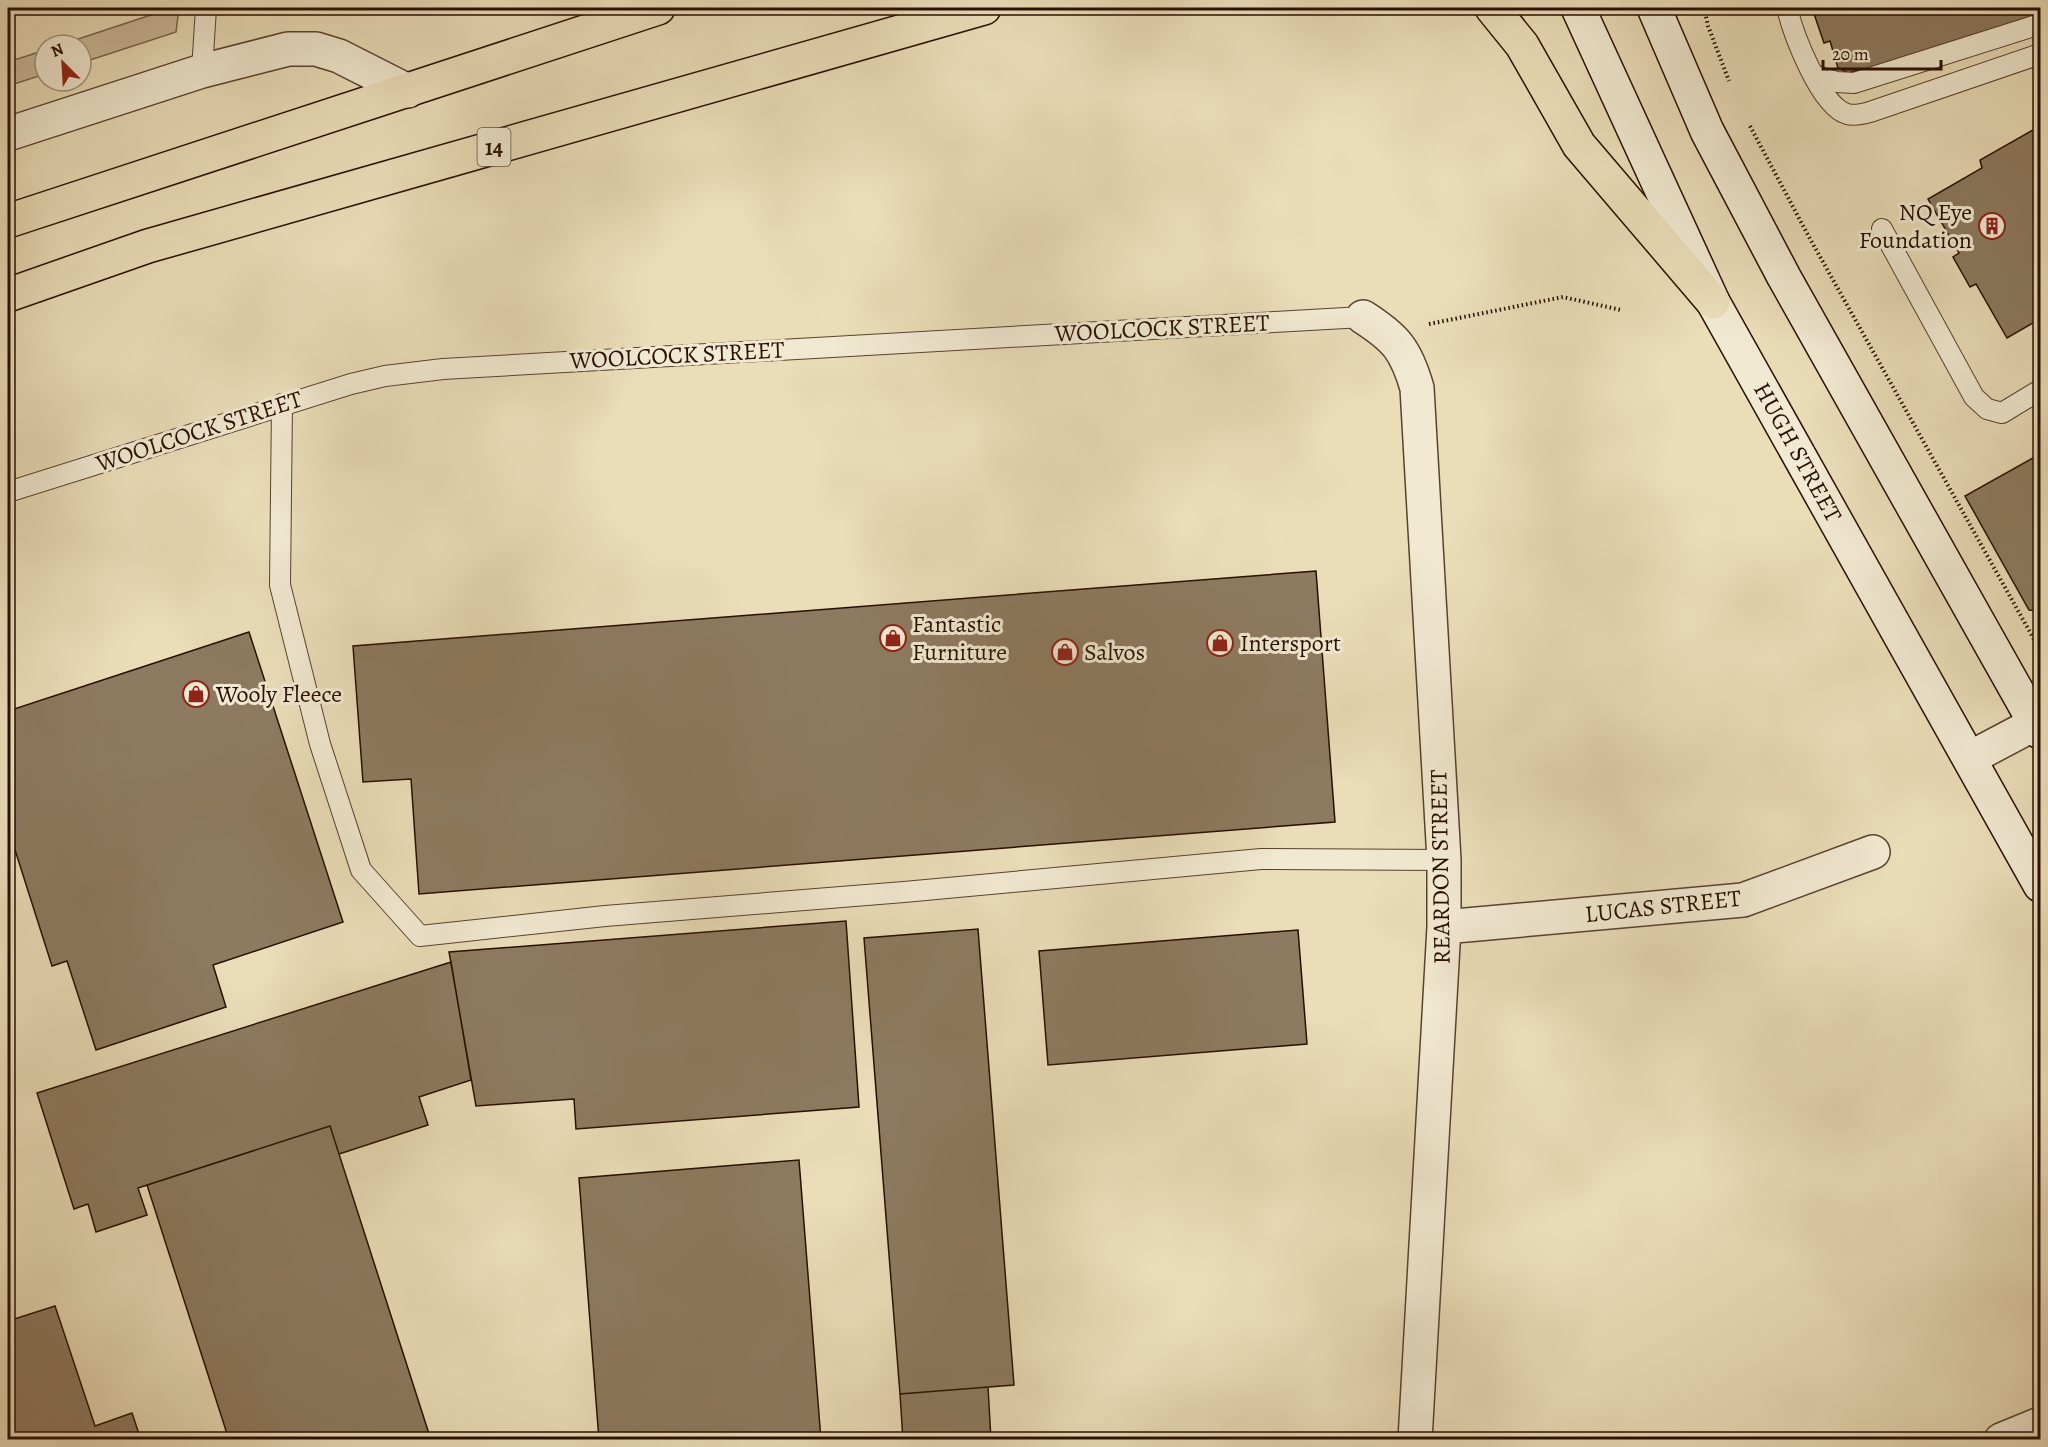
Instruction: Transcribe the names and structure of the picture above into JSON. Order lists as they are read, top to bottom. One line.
{"streets":{"main road":["14"],"street":["HUGH STREET","REARDON STREET","LUCAS STREET"],"lane":["WOOLCOCK STREET"]},"crossings":[["WOOLCOCK STREET","REARDON STREET"],["REARDON STREET","LUCAS STREET"]],"places":{"building":["NQ Eye Foundation"],"shop":["Fantastic Furniture","Intersport","Salvos","Wooly Fleece"]},"scale_bar":"20 m","north":"top left"}
